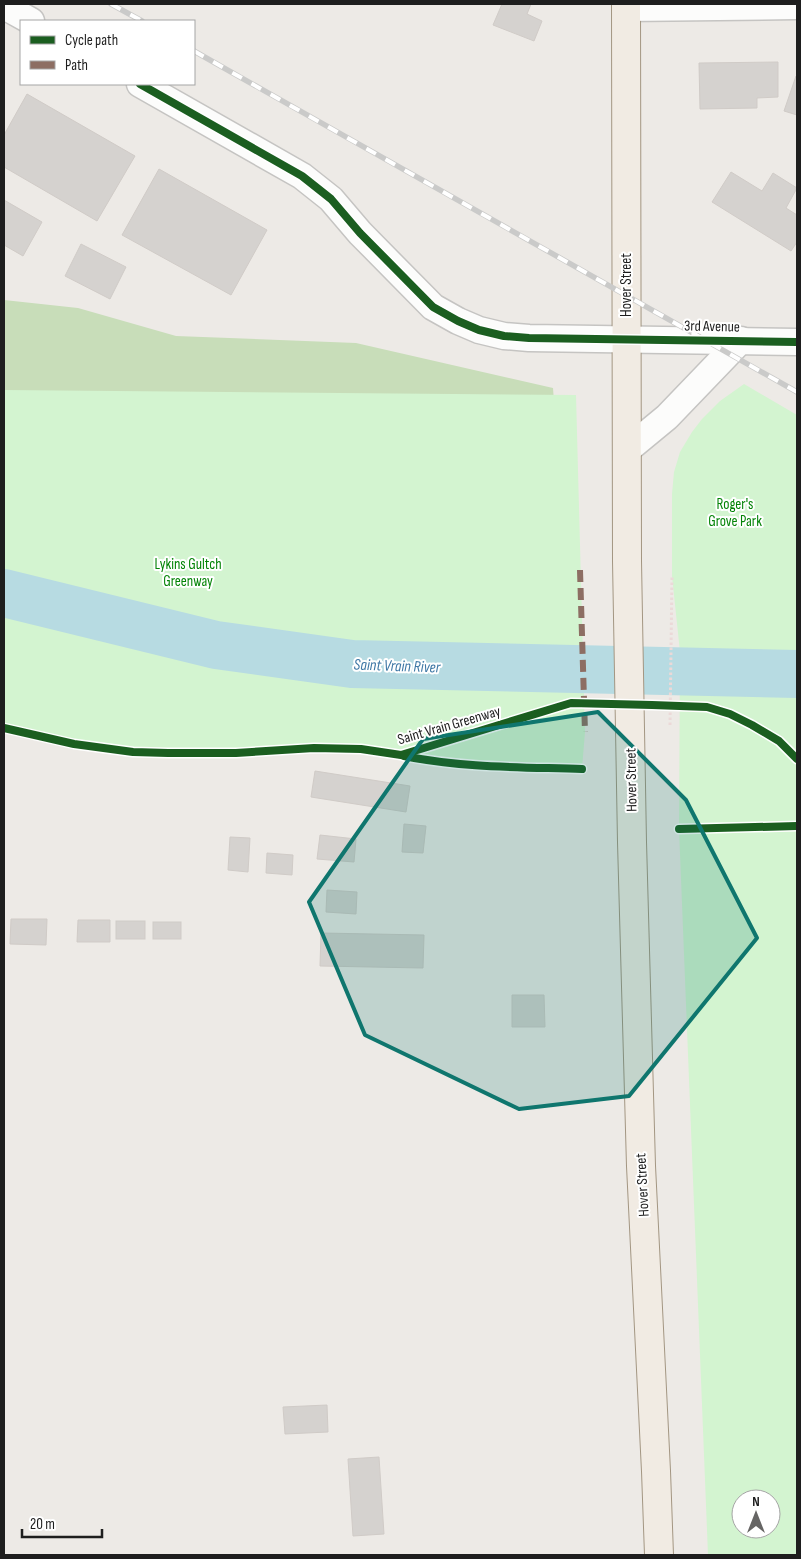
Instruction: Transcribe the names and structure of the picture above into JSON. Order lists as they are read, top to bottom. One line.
{"streets":{"main road":["Hover Street"],"street":["3rd Avenue"],"cycle path":["Saint Vrain Greenway"]},"crossings":[["Hover Street","3rd Avenue"]],"water":["Saint Vrain River"],"parks":["Roger's Grove Park","Lykins Gultch Greenway"],"legend":["Cycle path","Path"],"scale_bar":"20 m","north":"top"}
